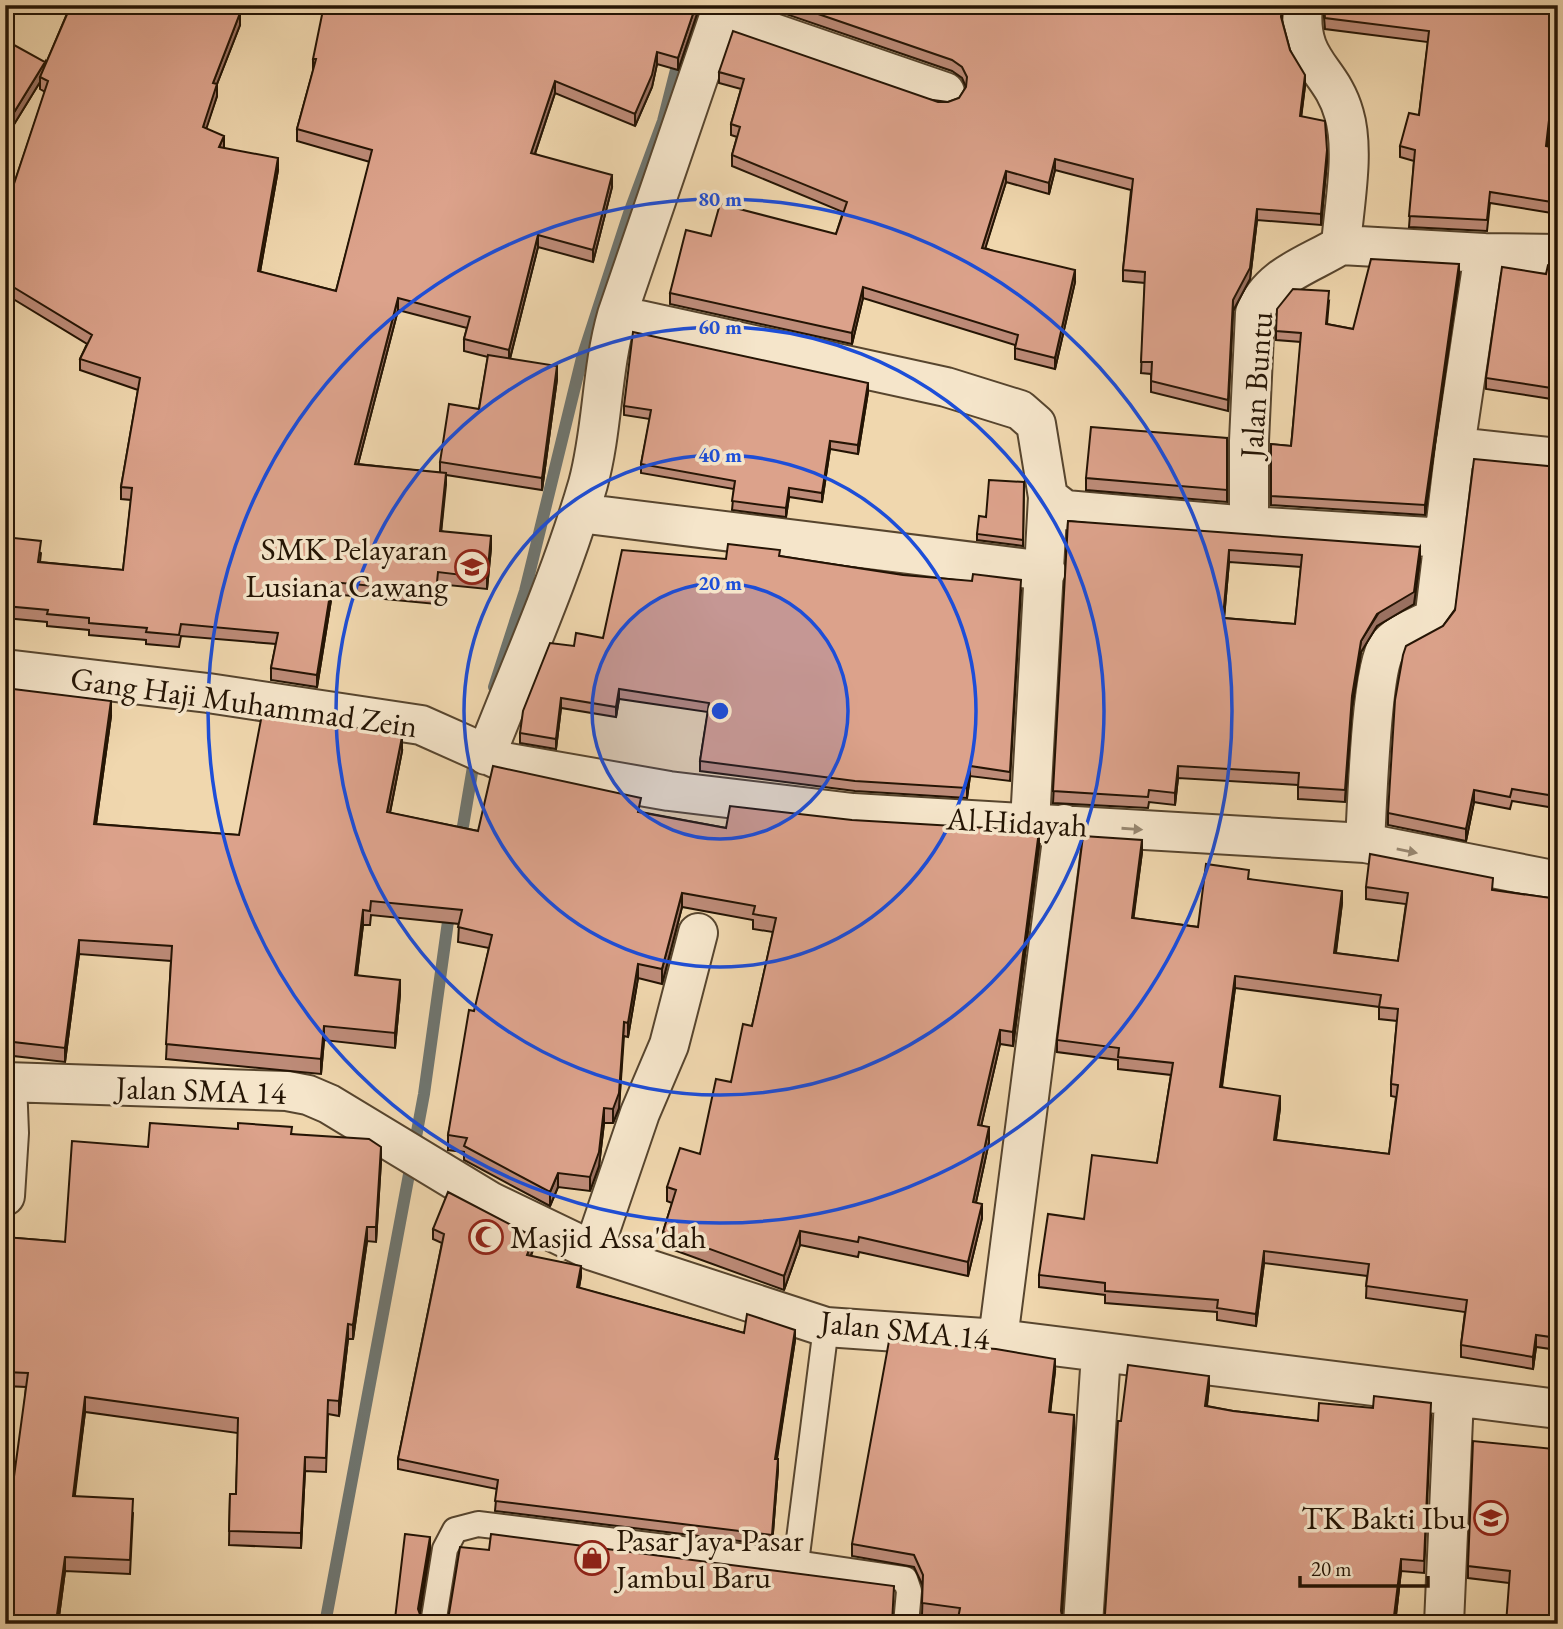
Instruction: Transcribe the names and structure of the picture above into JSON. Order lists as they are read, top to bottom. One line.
{"streets":{"street":["Jalan Buntu","Gang Haji Muhammad Zein","Al Hidayah","Jalan SMA 14"]},"crossings":[["Gang Haji Muhammad Zein","Al Hidayah"]],"places":{"school or university":["SMK Pelayaran Lusiana Cawang","TK Bakti Ibu"],"mosque":["Masjid Assa'dah"],"shop":["Pasar Jaya Pasar Jambul Baru"]},"scale_bar":"20 m","rings":["80 m","60 m","40 m","20 m"]}
